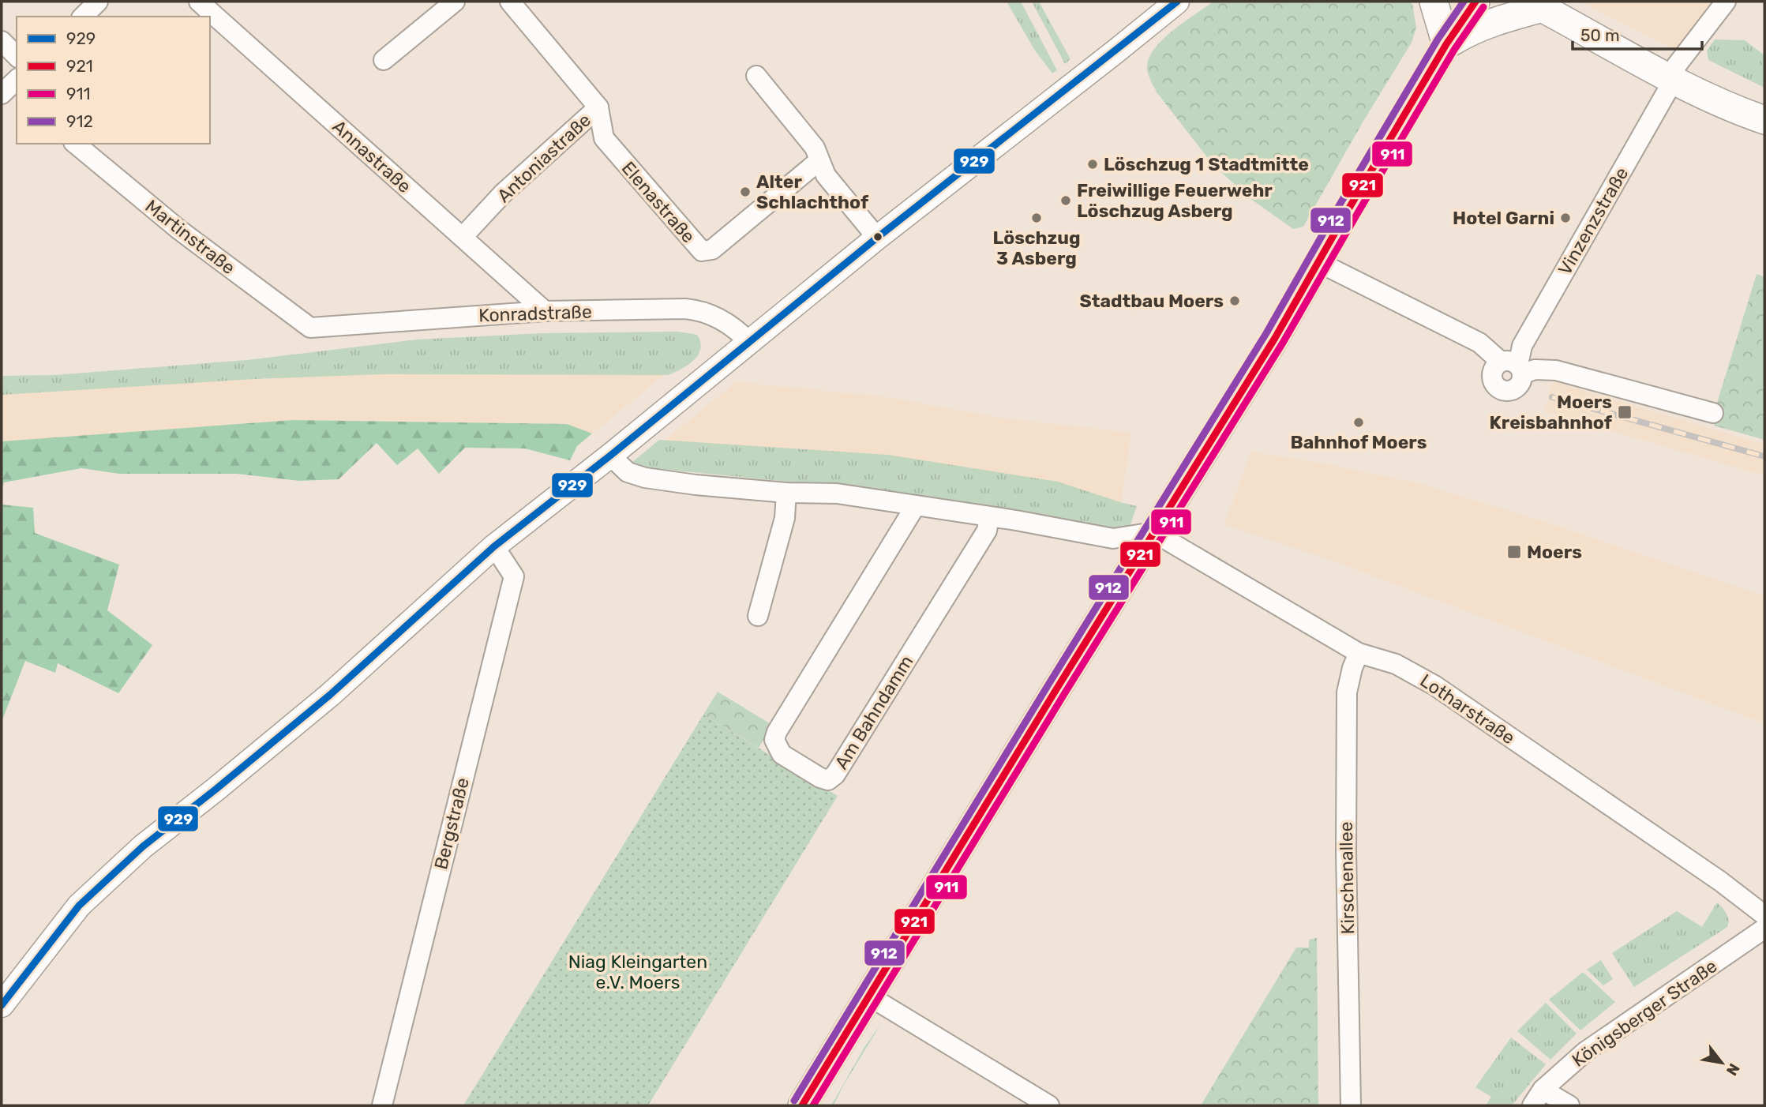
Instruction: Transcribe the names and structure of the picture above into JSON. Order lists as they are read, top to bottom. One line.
{"streets":{"street":["Annastraße","Antoniastraße","Elenastraße","Vinzenzstraße","Martinstraße","Konradstraße","Lotharstraße","Am Bahndamm","Bergstraße","Kirschenallee","Königsberger Straße"]},"crossings":[["Annastraße","Antoniastraße"],["Annastraße","Konradstraße"],["Antoniastraße","Elenastraße"],["Martinstraße","Konradstraße"],["Lotharstraße","Kirschenallee"]],"parks":["Niag Kleingarten e.V. Moers"],"places":{"other":["Löschzug 1 Stadtmitte","Alter Schlachthof","Freiwillige Feuerwehr Löschzug Asberg","Löschzug 3 Asberg","Hotel Garni","Stadtbau Moers","Bahnhof Moers"],"transit":["Moers Kreisbahnhof","Moers"]},"lines":["transit line 929","transit line 921","transit line 912","transit line 911"],"legend":["929","921","911","912"],"scale_bar":"50 m","north":"bottom right"}
